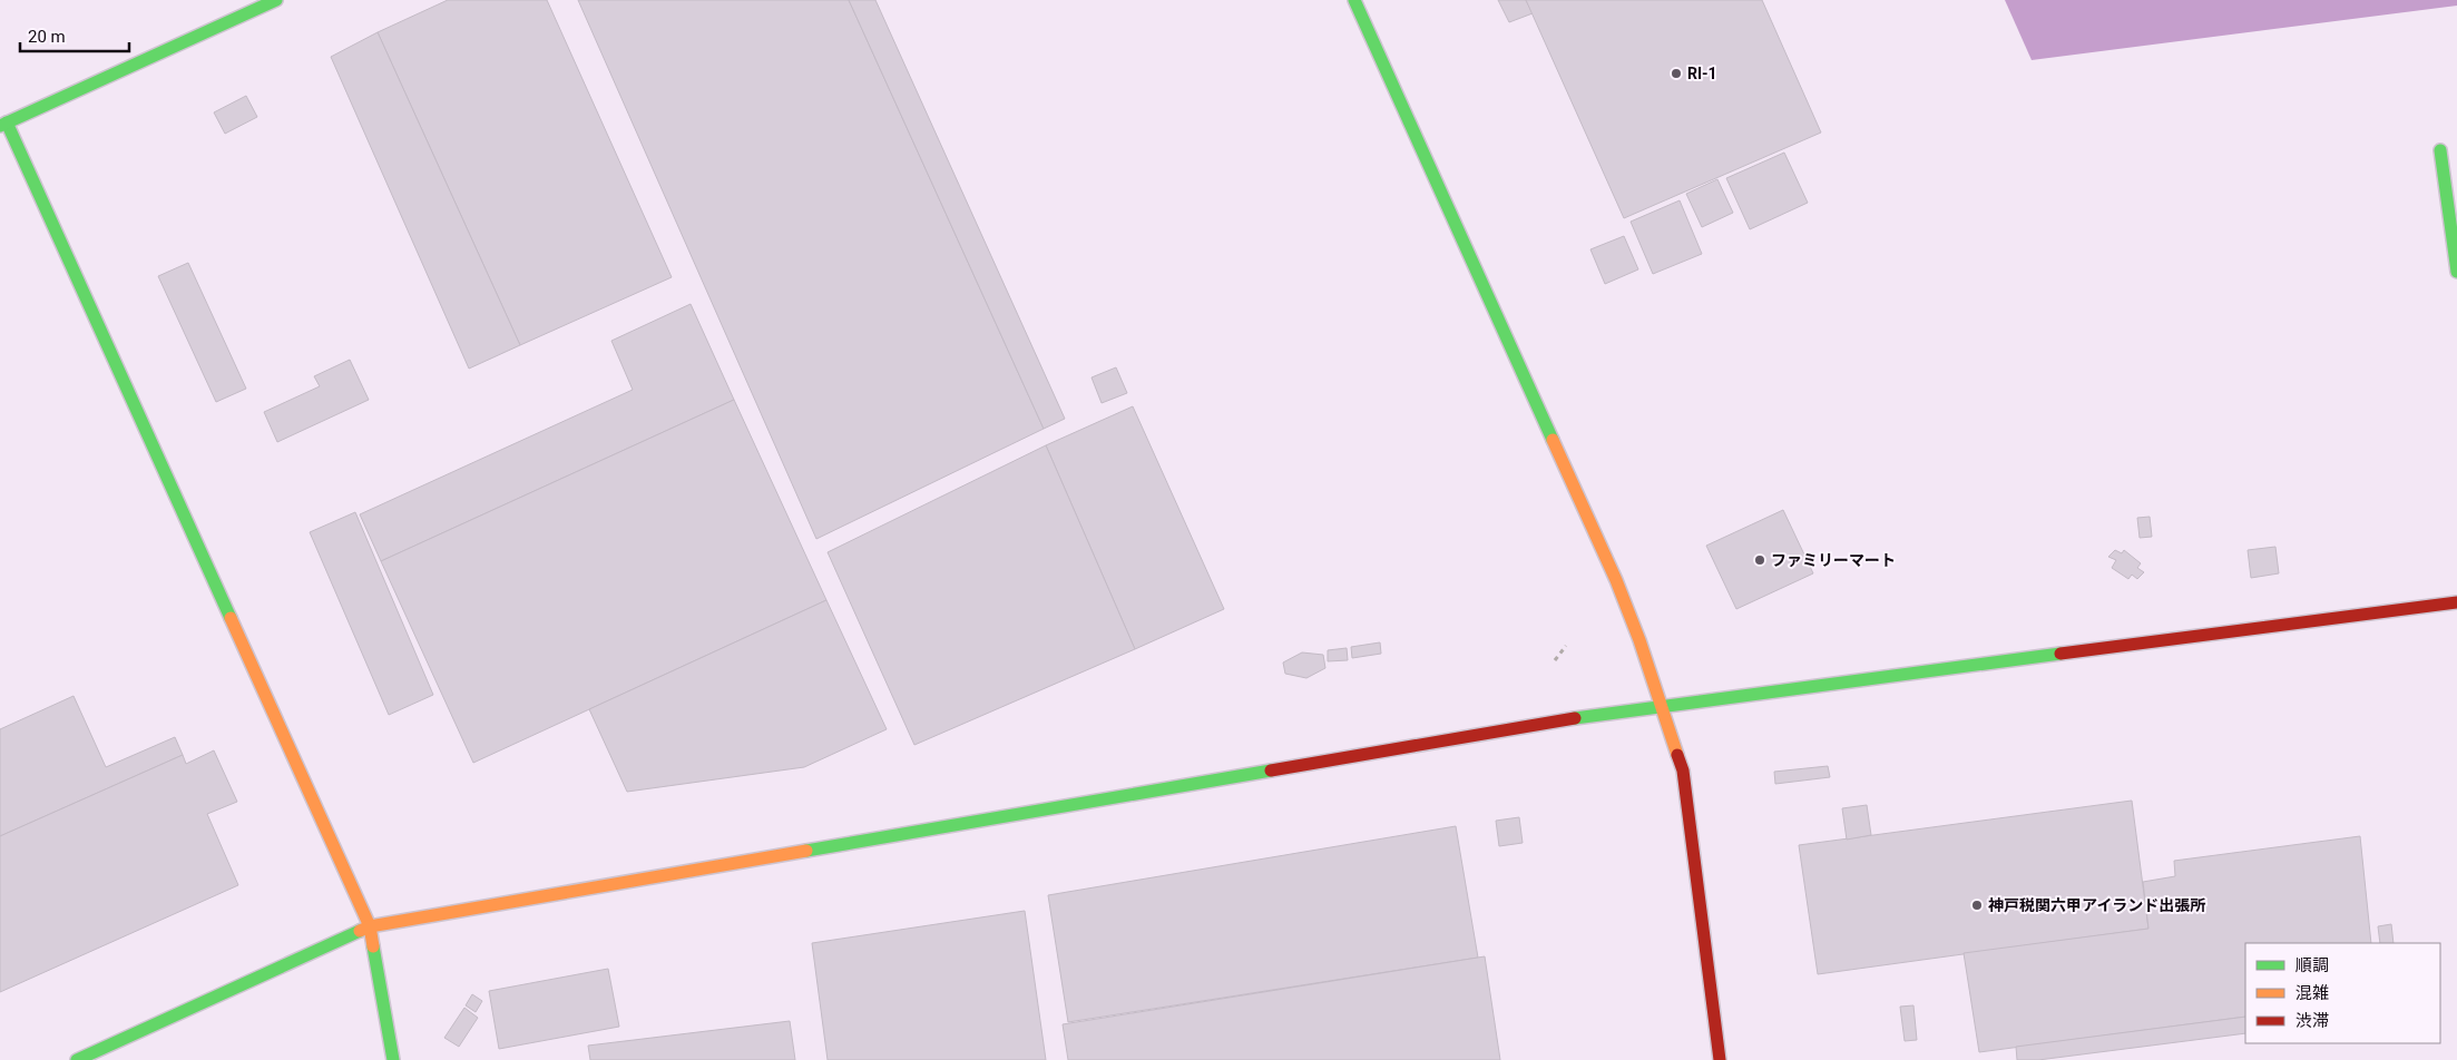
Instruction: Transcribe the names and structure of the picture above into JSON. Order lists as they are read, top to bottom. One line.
{"places":["RI-1","ファミリーマート","神戸税関六甲アイランド出張所"],"legend":["順調","混雑","渋滞"],"scale_bar":"20 m"}
